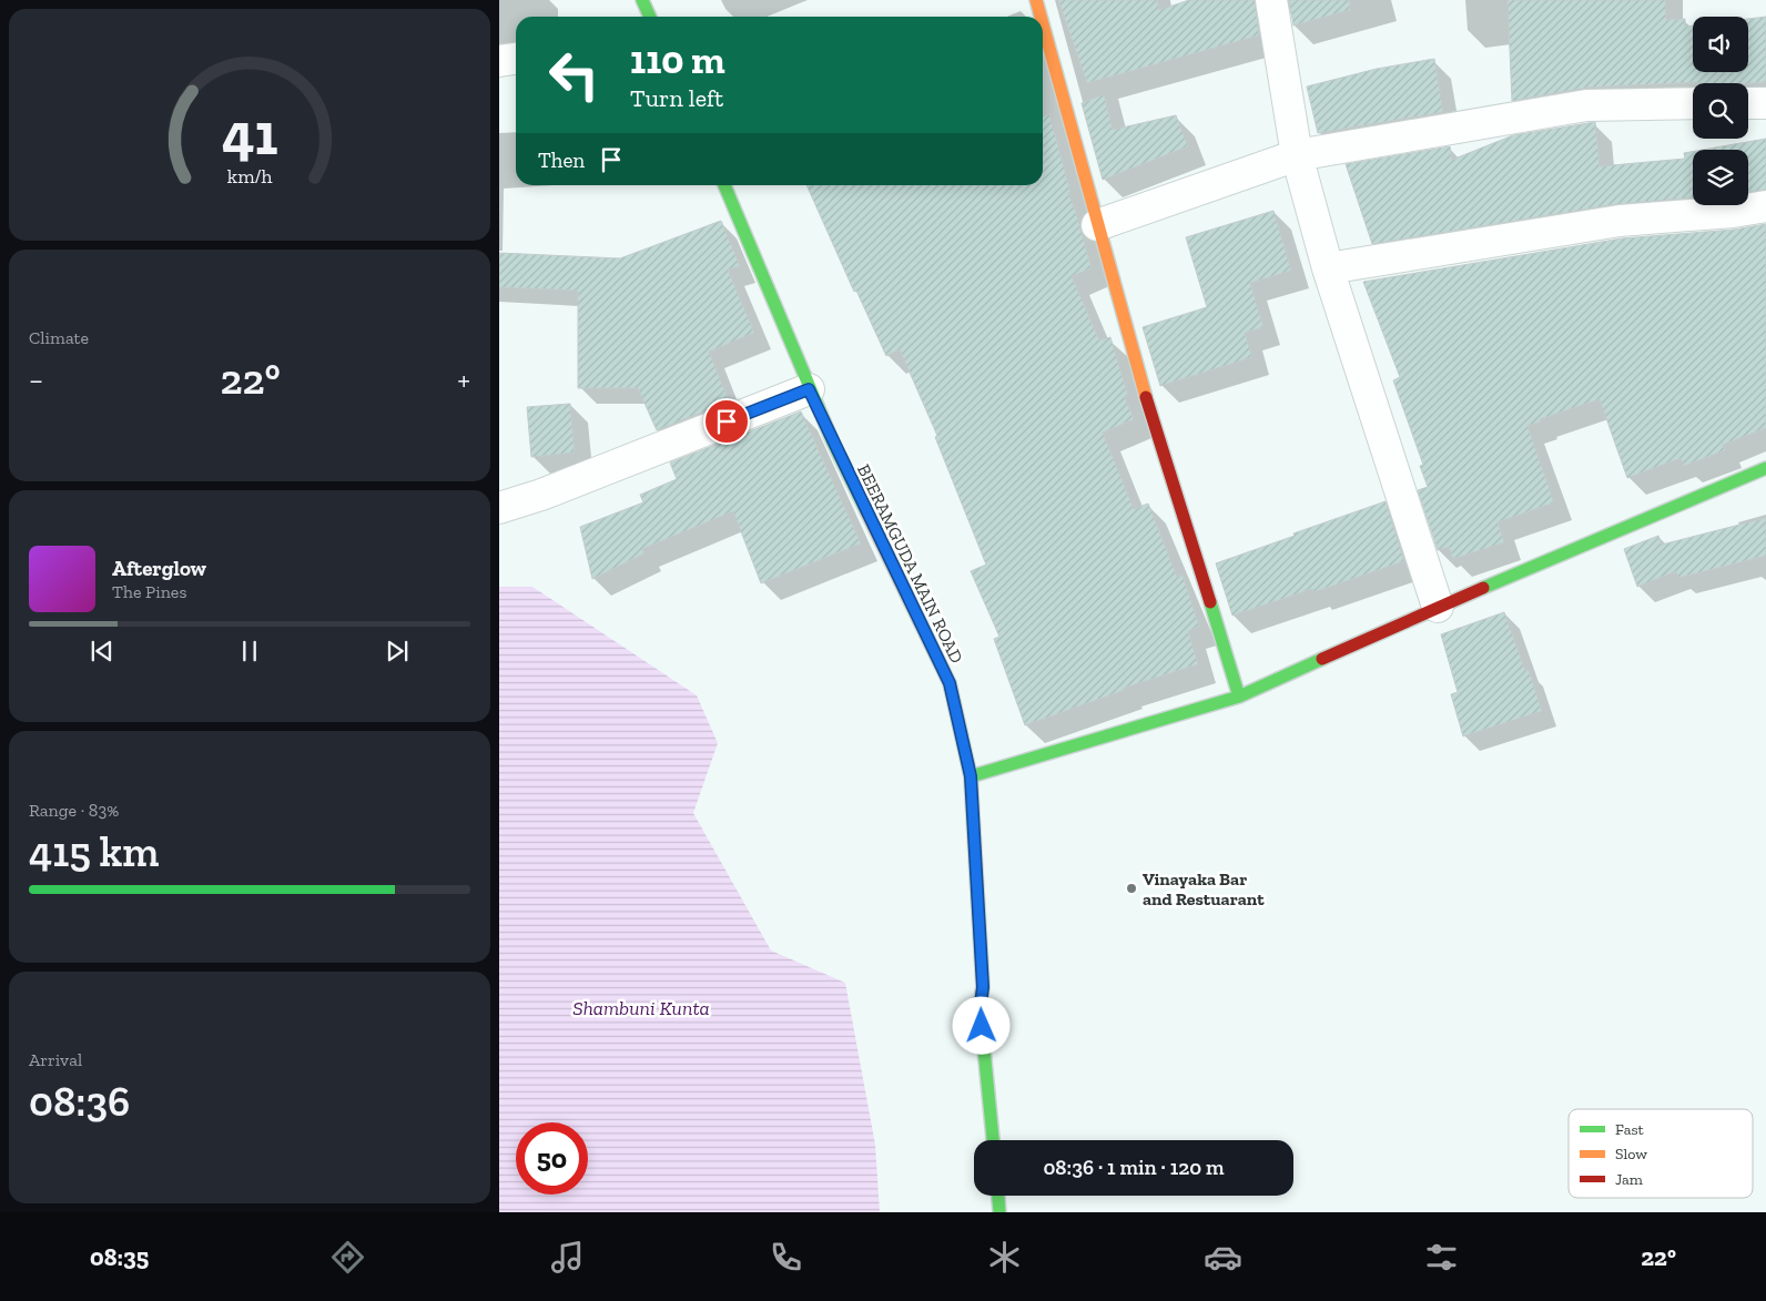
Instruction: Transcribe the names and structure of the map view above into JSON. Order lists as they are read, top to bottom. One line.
{"streets":{"street":["BEERAMGUDA MAIN ROAD"]},"water":["Shambuni Kunta"],"places":["Vinayaka Bar and Restuarant"],"legend":["Fast","Slow","Jam"],"page":{"turn":["110 m","Turn left"],"then":"Then","tile":["Climate",["Range · 83%","415 km"],["Arrival","08:36"]],"heat":["−","22°","+"],"song":["Afterglow","The Pines"],"limit":"50","trip":"08:36 · 1 min · 120 m","tabs":["08:35","22°"],"gauge":["41","km/h"]}}
